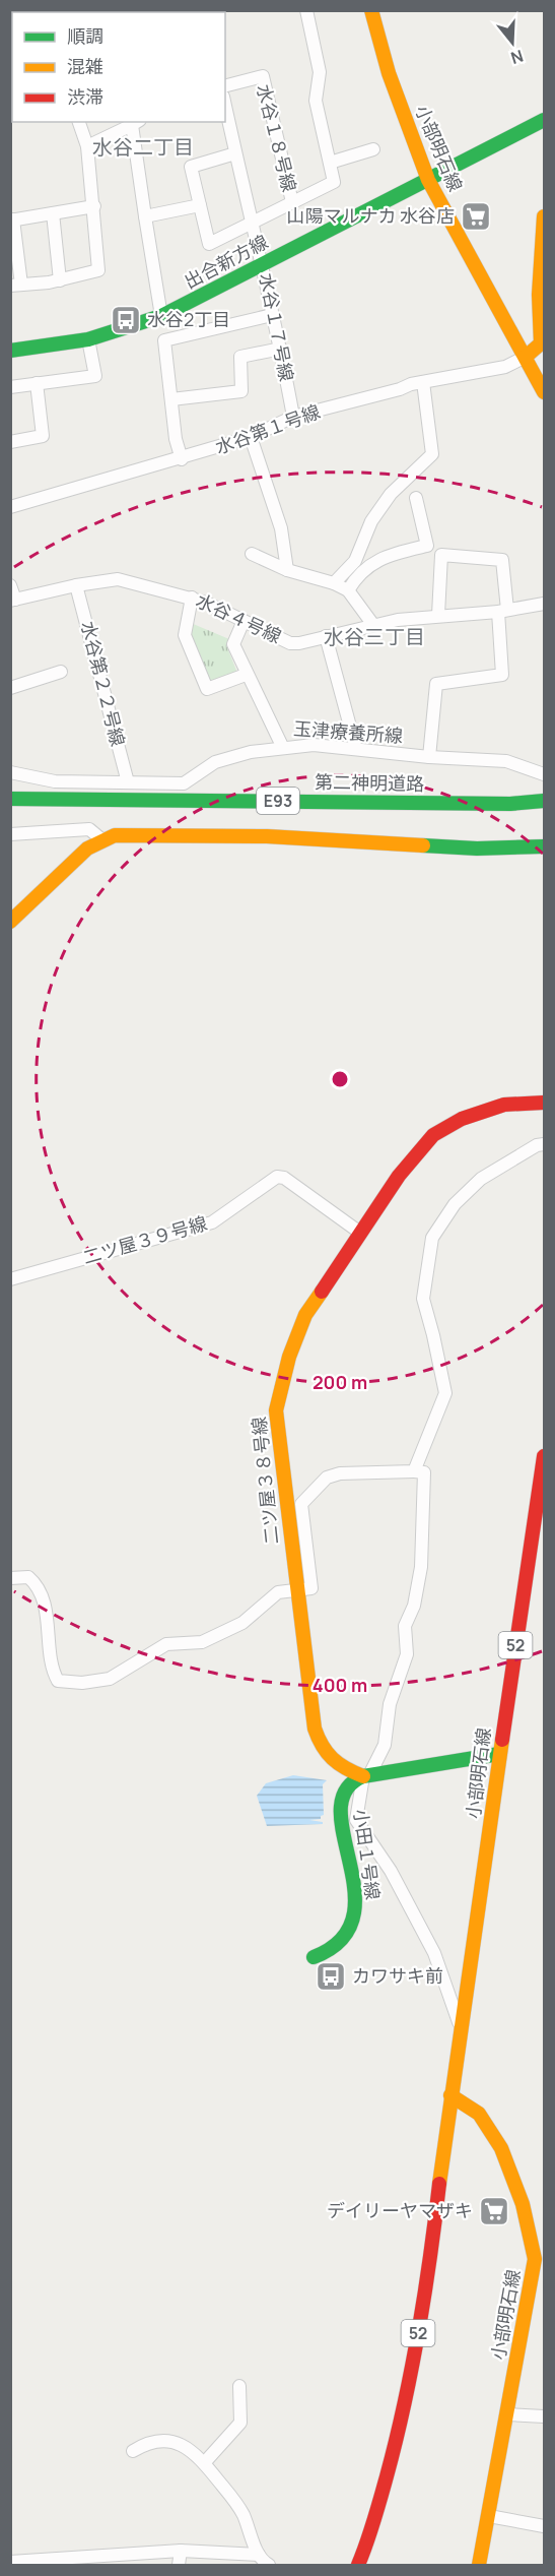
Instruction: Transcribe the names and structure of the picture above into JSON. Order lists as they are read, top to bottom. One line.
{"streets":{"main road":["小部明石線","出合新方線","第二神明道路","E93","二ツ屋３８号線","52","小田１号線"],"street":["水谷１８号線","水谷１７号線","水谷第１号線","水谷４号線","水谷第２２号線","玉津療養所線","二ツ屋３９号線"]},"crossings":[["小部明石線","出合新方線"],["小部明石線","水谷第１号線"],["小部明石線","小田１号線"],["出合新方線","水谷１７号線"],["水谷１７号線","水谷第１号線"],["水谷４号線","水谷第２２号線"],["水谷第２２号線","玉津療養所線"],["二ツ屋３９号線","二ツ屋３８号線"],["二ツ屋３８号線","小田１号線"]],"districts":["水谷二丁目","水谷三丁目"],"places":{"supermarket":["山陽マルナカ 水谷店","デイリーヤマザキ"],"bus stop":["水谷2丁目","カワサキ前"]},"legend":["順調","混雑","渋滞"],"north":"bottom","rings":["200 m","400 m"]}
